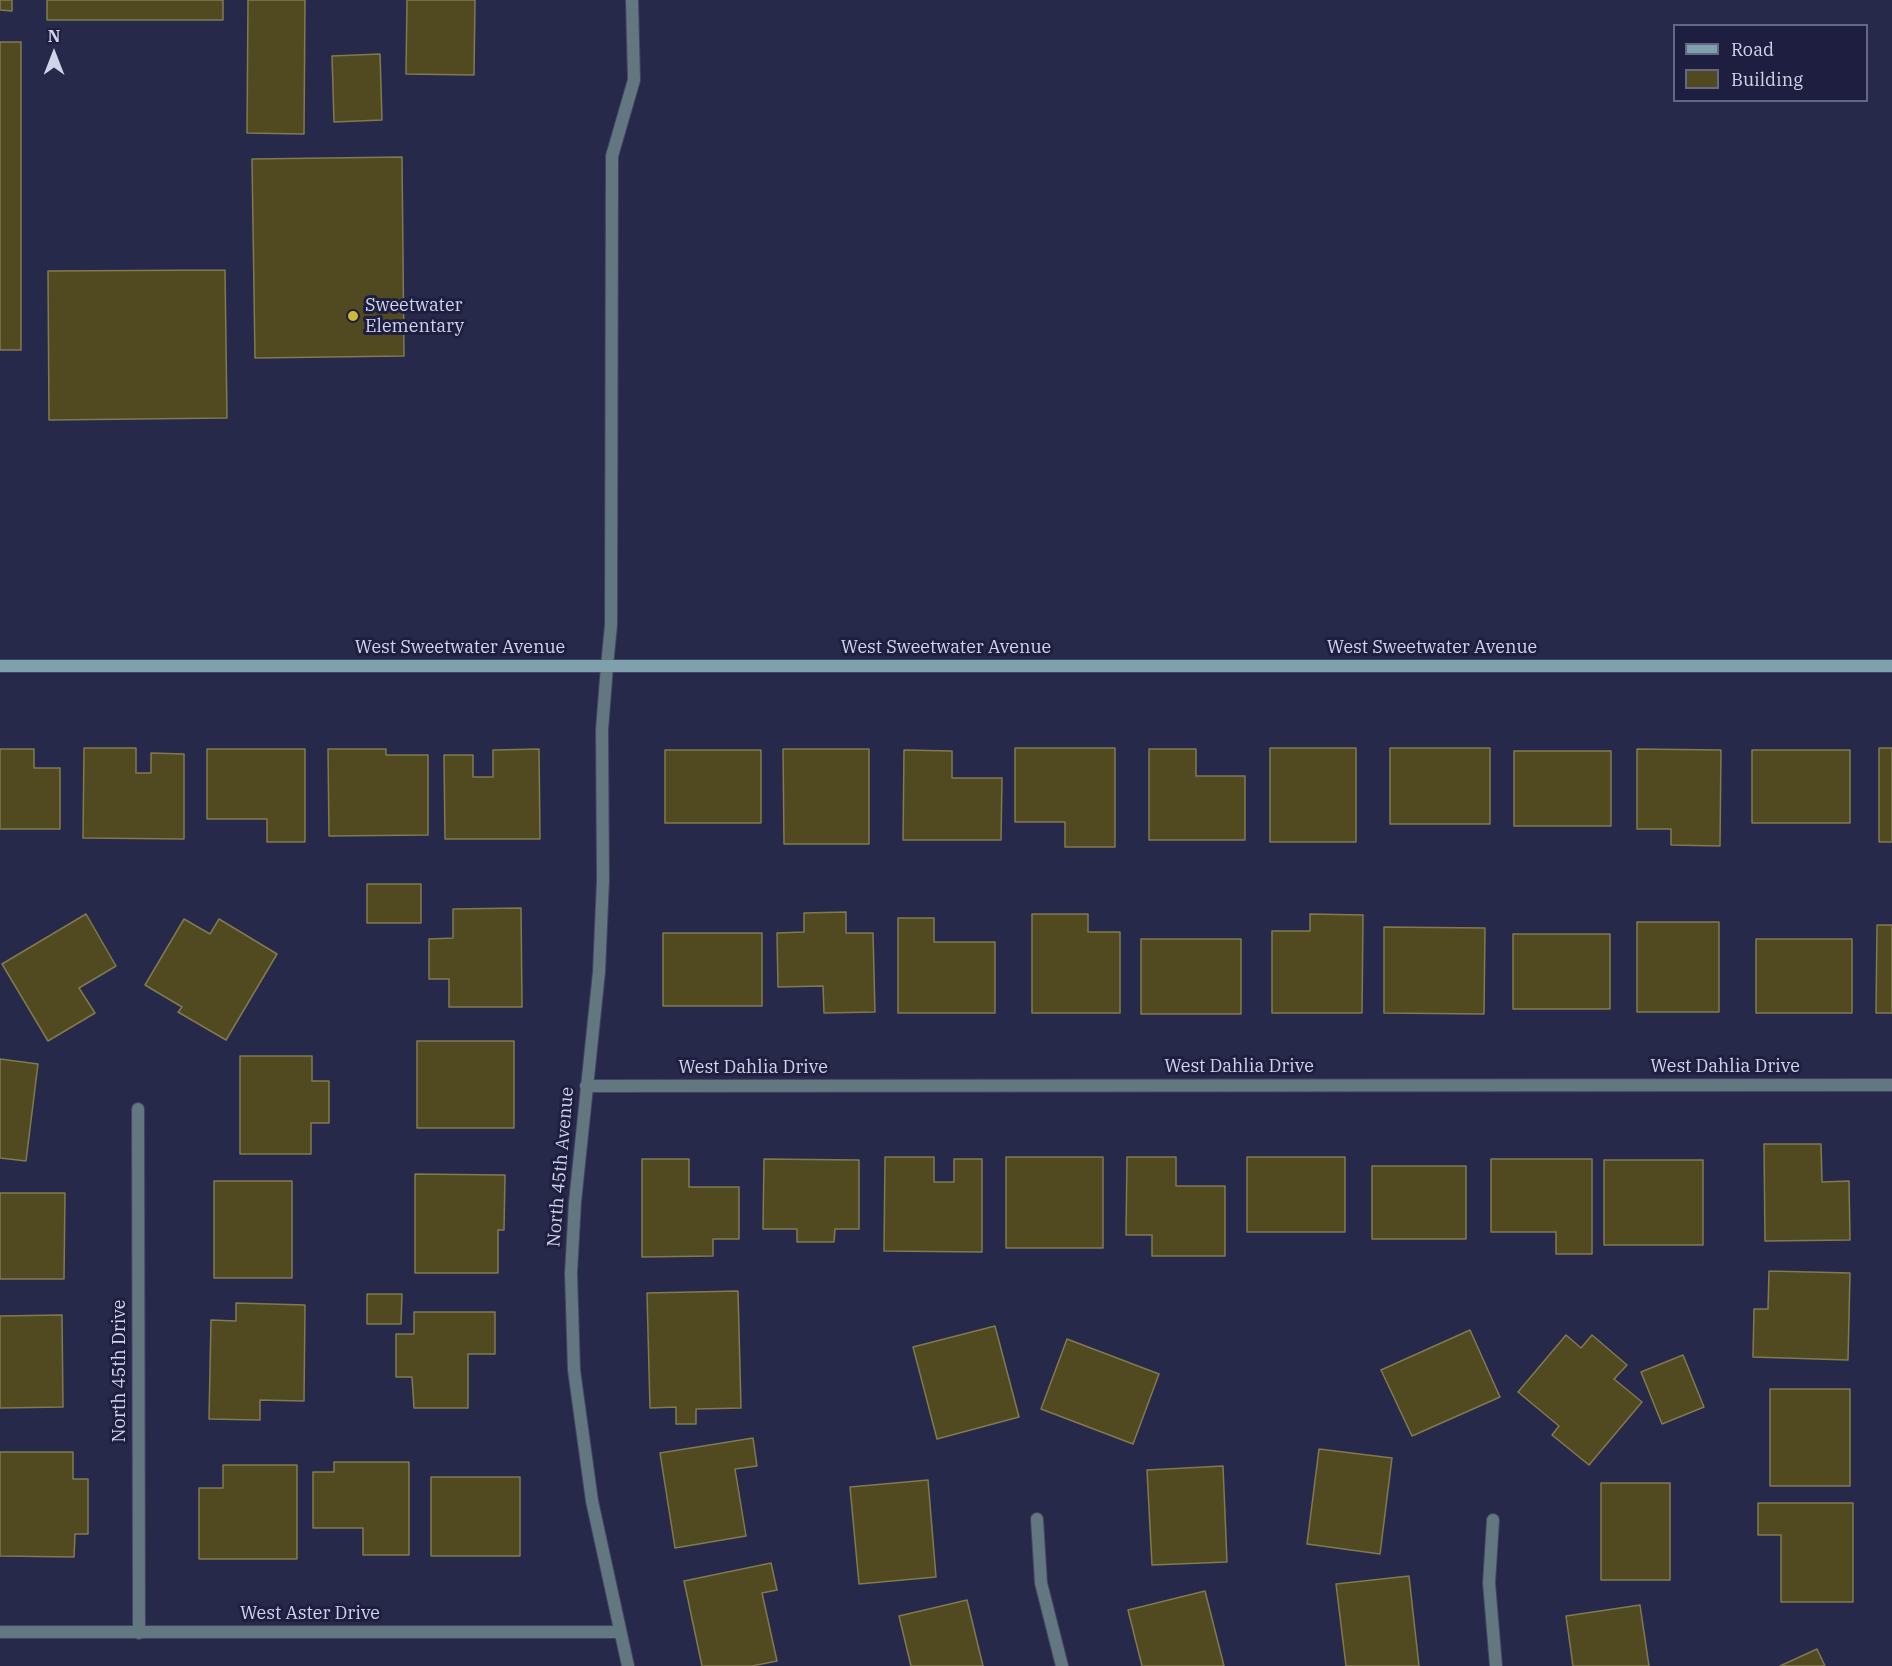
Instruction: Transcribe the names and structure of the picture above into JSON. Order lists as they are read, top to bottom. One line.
{"streets":{"street":["West Sweetwater Avenue","West Dahlia Drive","North 45th Avenue","North 45th Drive","West Aster Drive"]},"crossings":[["West Sweetwater Avenue","North 45th Avenue"],["West Dahlia Drive","North 45th Avenue"],["North 45th Avenue","West Aster Drive"],["North 45th Drive","West Aster Drive"]],"places":["Sweetwater Elementary"],"legend":["Road","Building"],"north":"top"}
